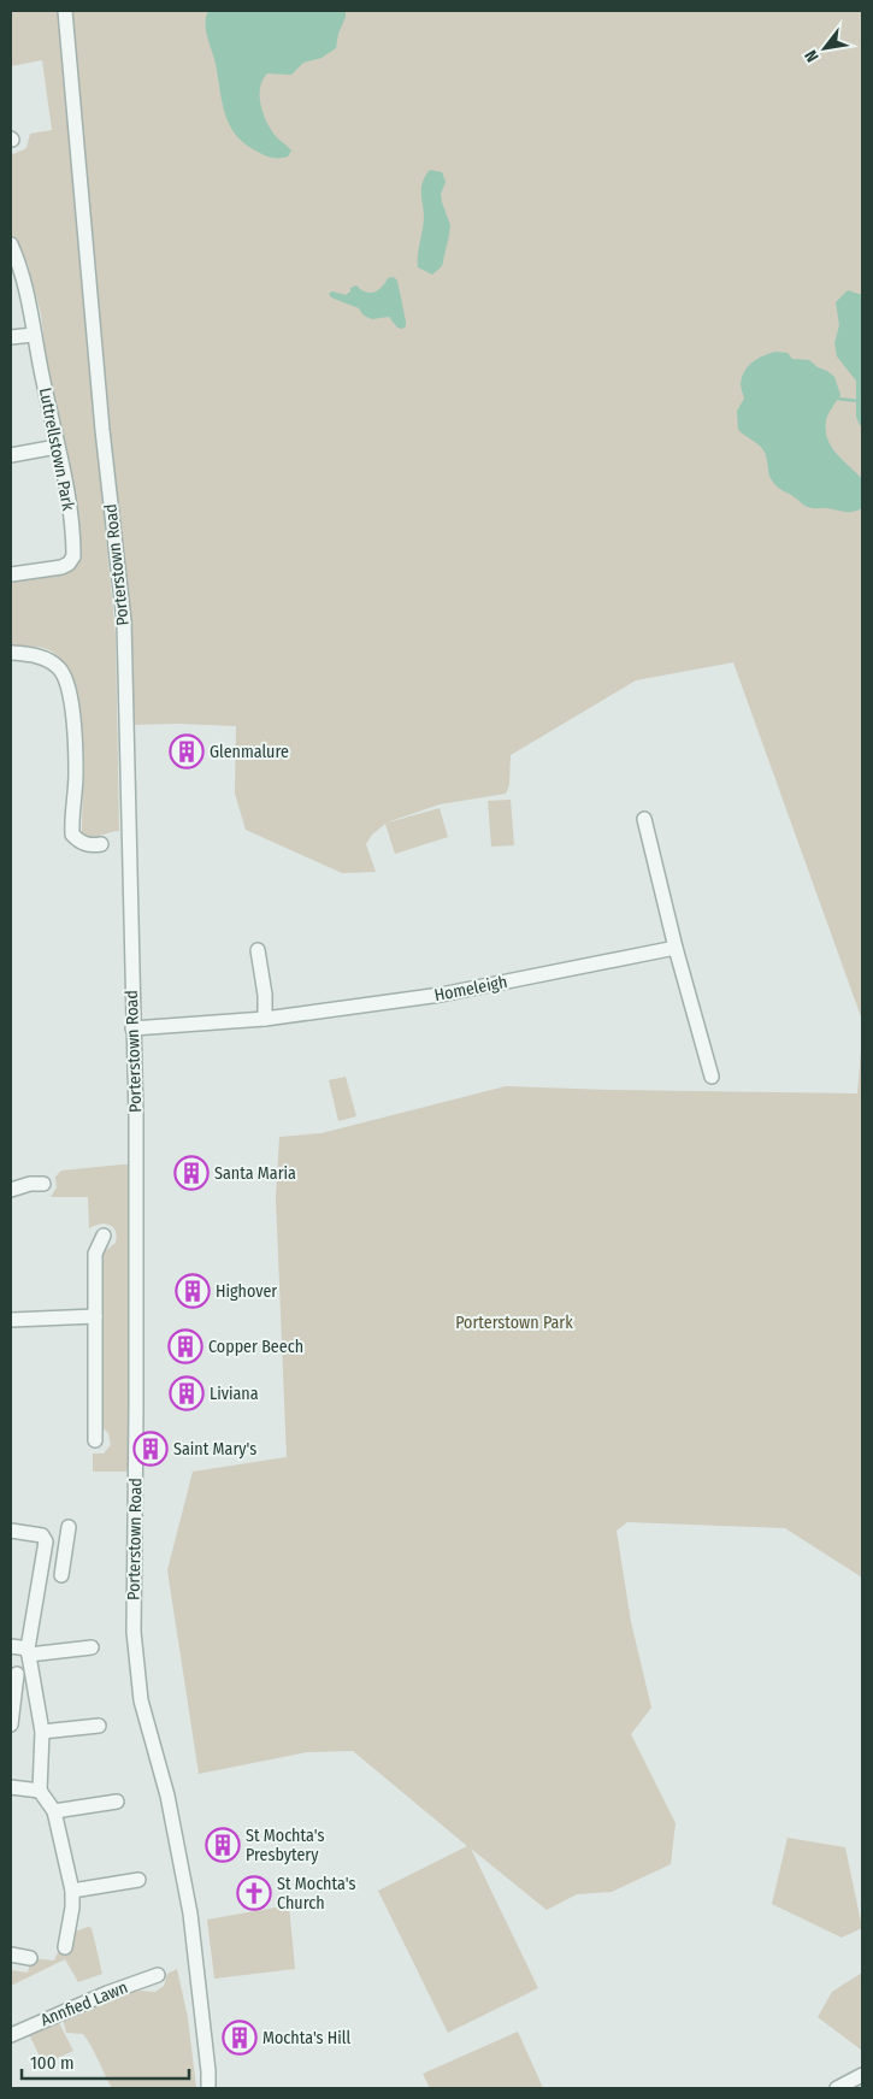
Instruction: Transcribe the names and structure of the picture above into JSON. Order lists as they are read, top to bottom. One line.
{"streets":{"street":["Luttrellstown Park","Porterstown Road","Homeleigh","Annfied Lawn"]},"crossings":[["Porterstown Road","Homeleigh"]],"parks":["Porterstown Park"],"places":{"building":["Glenmalure","Santa Maria","Highover","Copper Beech","Liviana","Saint Mary's","St Mochta's Presbytery","Mochta's Hill"],"church":["St Mochta's Church"]},"scale_bar":"100 m","north":"bottom left"}
